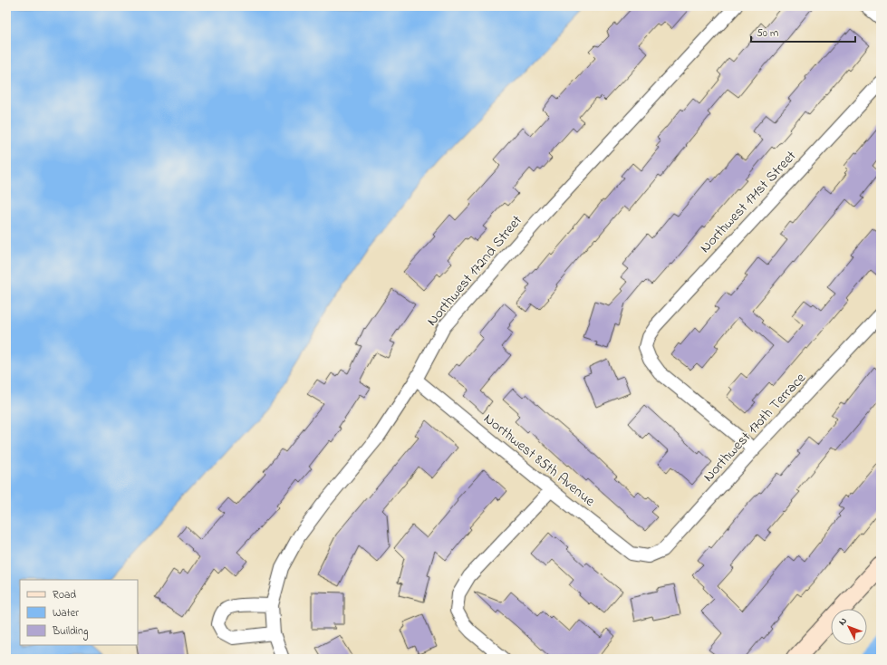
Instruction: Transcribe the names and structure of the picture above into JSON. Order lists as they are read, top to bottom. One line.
{"streets":{"street":["Northwest 171st Street","Northwest 172nd Street","Northwest 170th Terrace","Northwest 85th Avenue"]},"crossings":[["Northwest 171st Street","Northwest 170th Terrace"],["Northwest 172nd Street","Northwest 85th Avenue"],["Northwest 170th Terrace","Northwest 85th Avenue"]],"legend":["Road","Water","Building"],"scale_bar":"50 m","north":"top left"}
